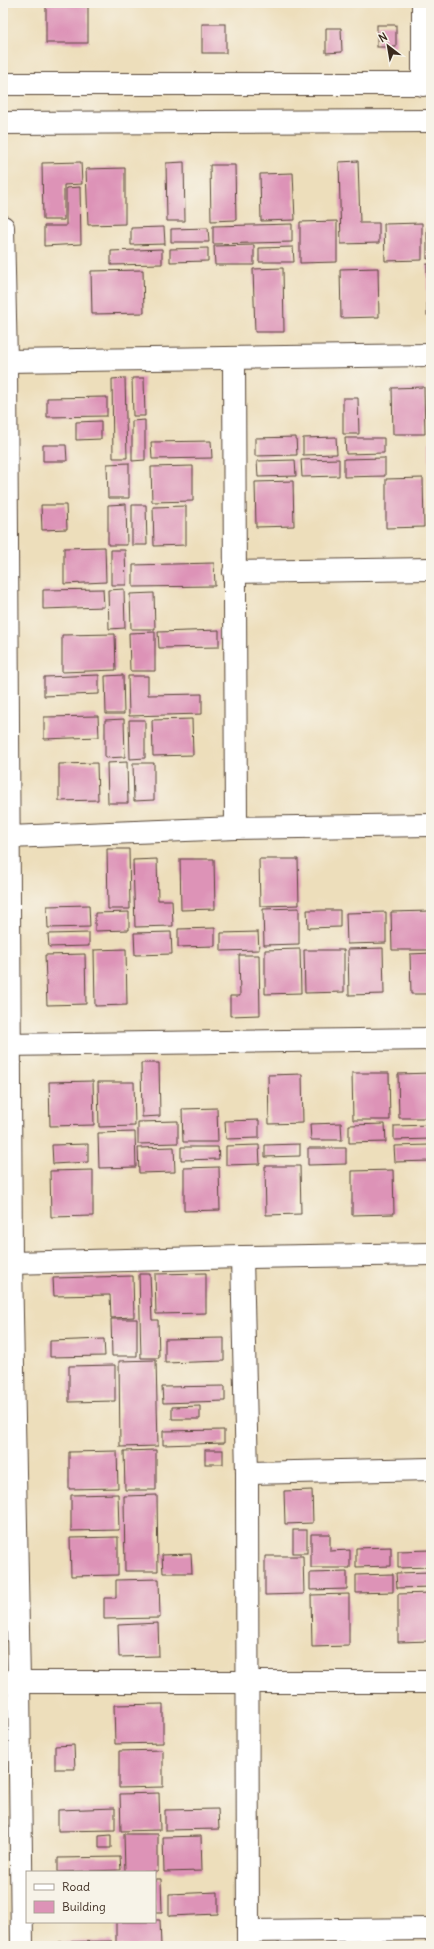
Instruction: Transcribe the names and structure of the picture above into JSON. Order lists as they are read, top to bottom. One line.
{"legend":["Road","Building"],"north":"top left"}
